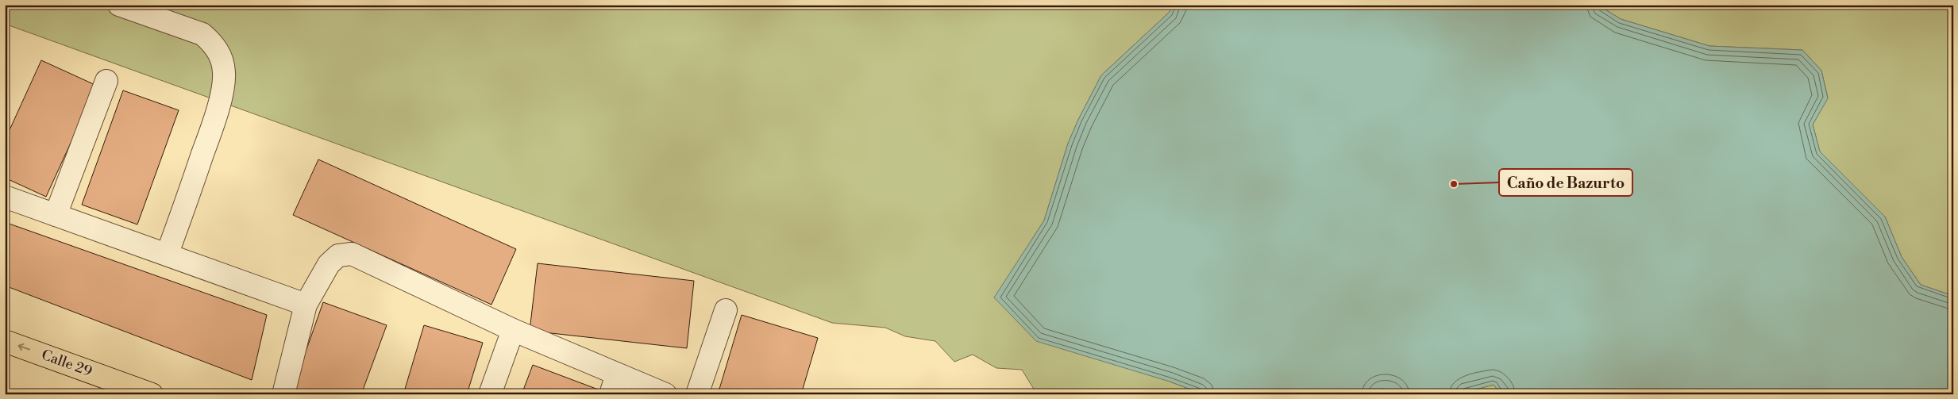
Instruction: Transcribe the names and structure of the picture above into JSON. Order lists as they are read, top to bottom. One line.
{"streets":{"main road":["Calle 29"]},"one_way":["Calle 29"],"places":["Caño de Bazurto"]}
